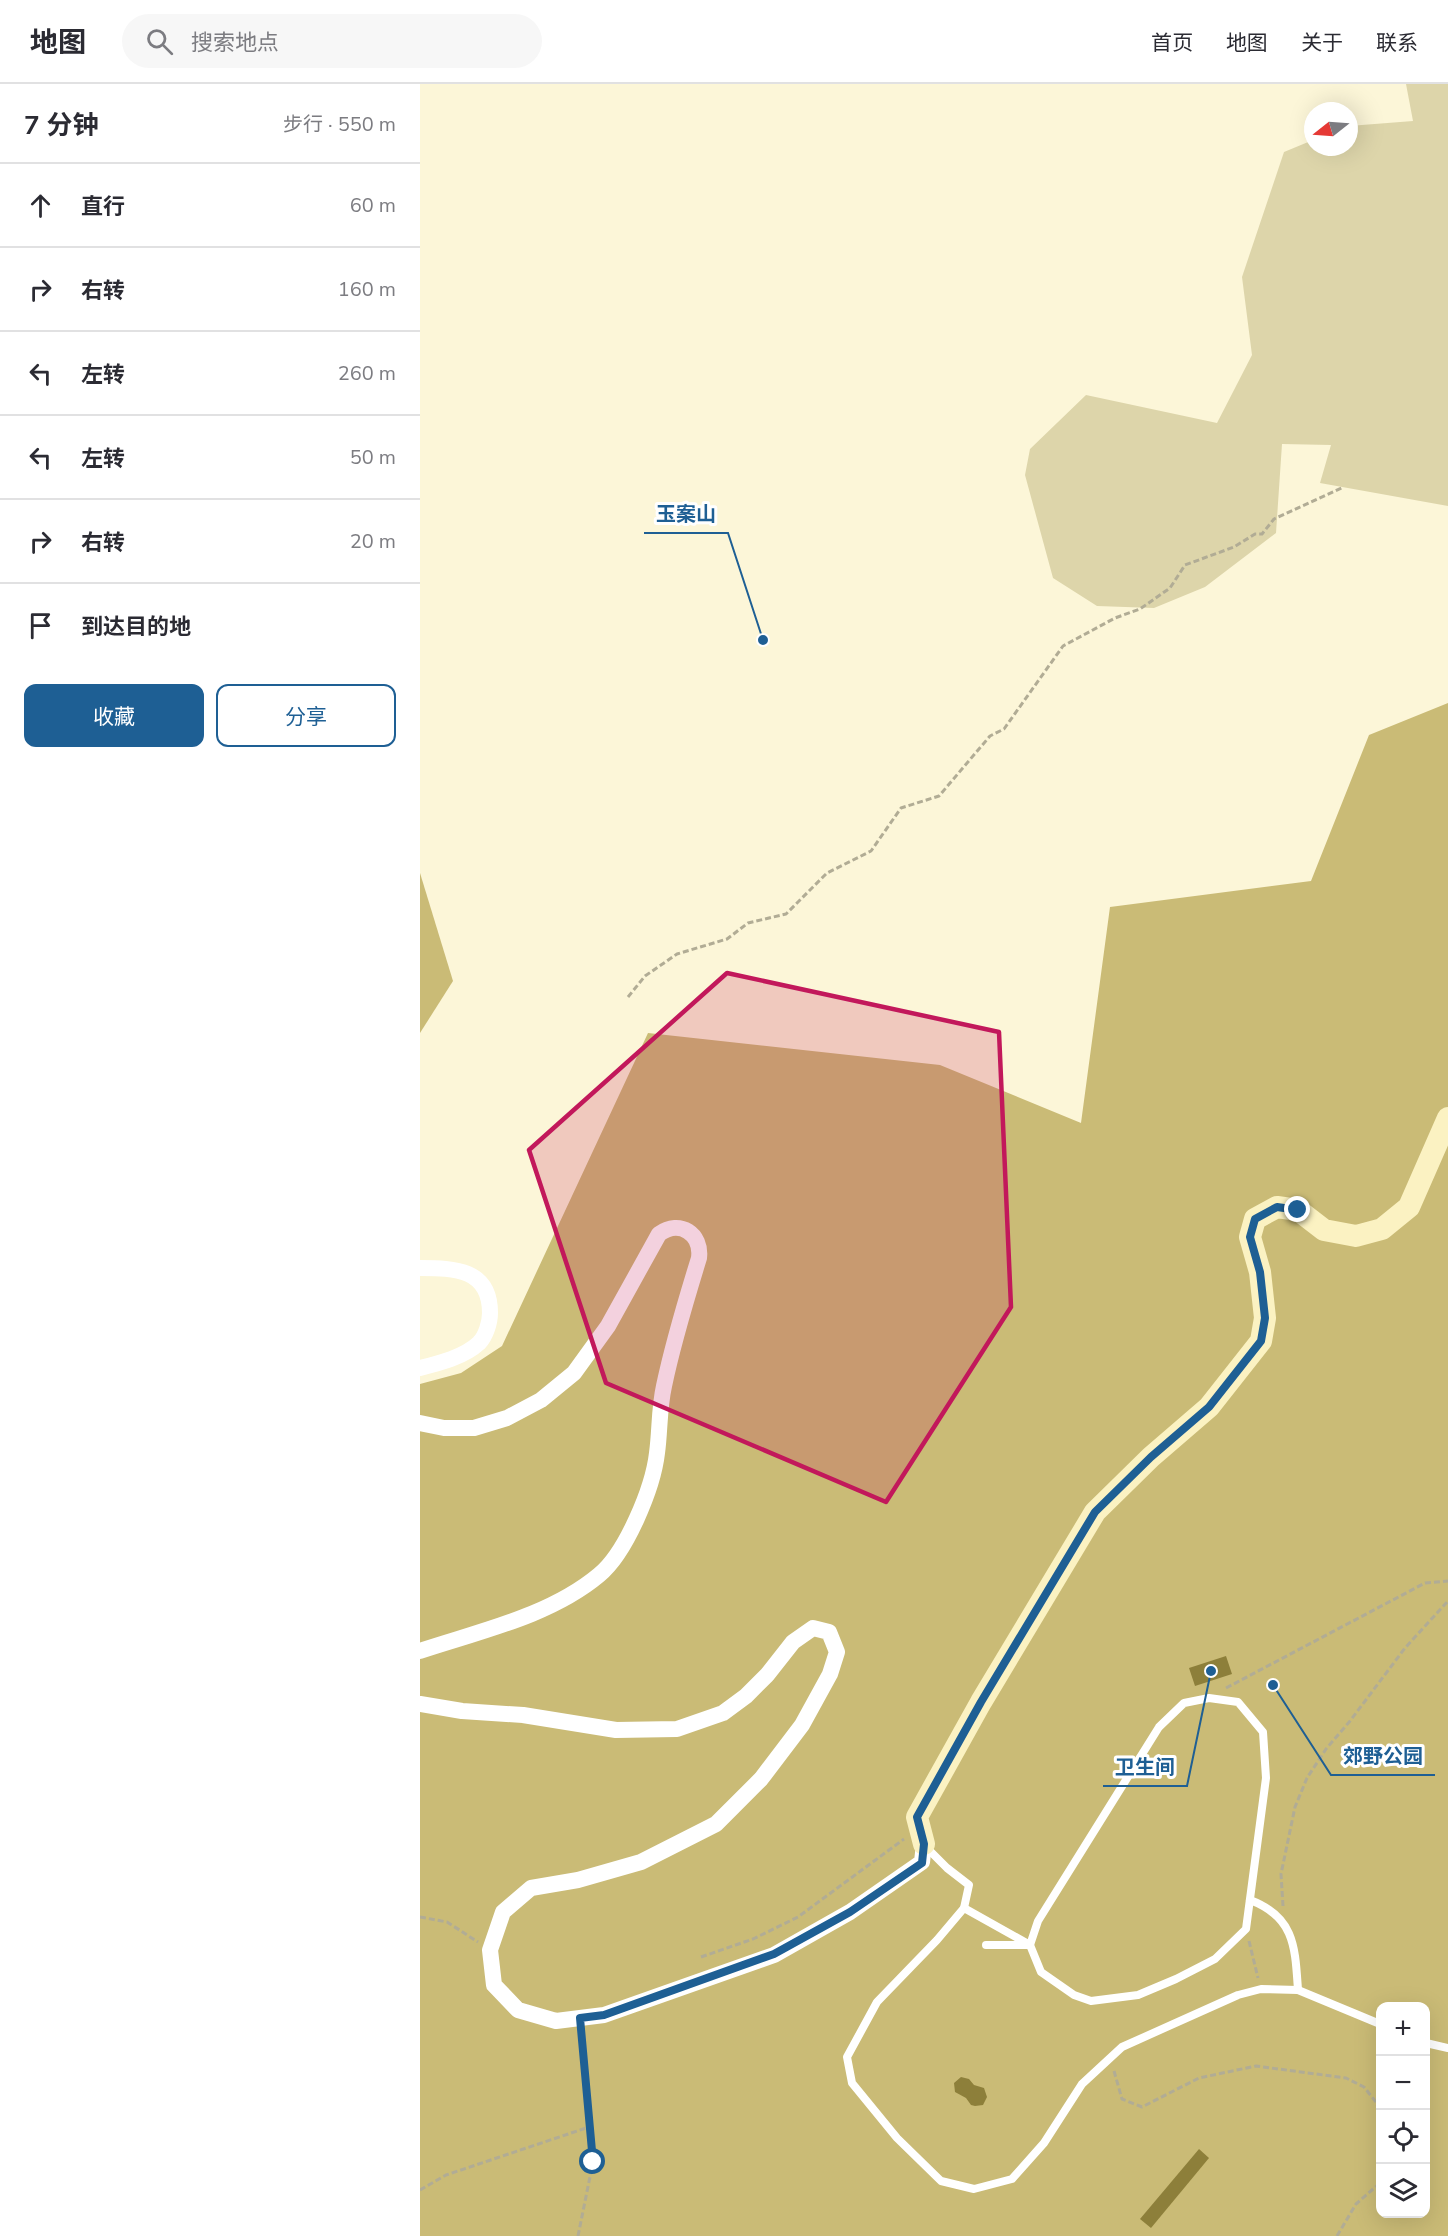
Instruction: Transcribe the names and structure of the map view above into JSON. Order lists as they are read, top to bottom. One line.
{"places":["玉案山","卫生间","郊野公园"],"north":"left","page":{"header":"地图","search":"搜索地点","nav":["首页","地图","关于","联系"],"heading":["7 分钟","步行 · 550 m"],"list":[["直行","60 m"],["右转","160 m"],["左转","260 m"],["左转","50 m"],["右转","20 m"],"到达目的地"],"buttons":["收藏","分享"],"map_buttons":["+","−"]}}
